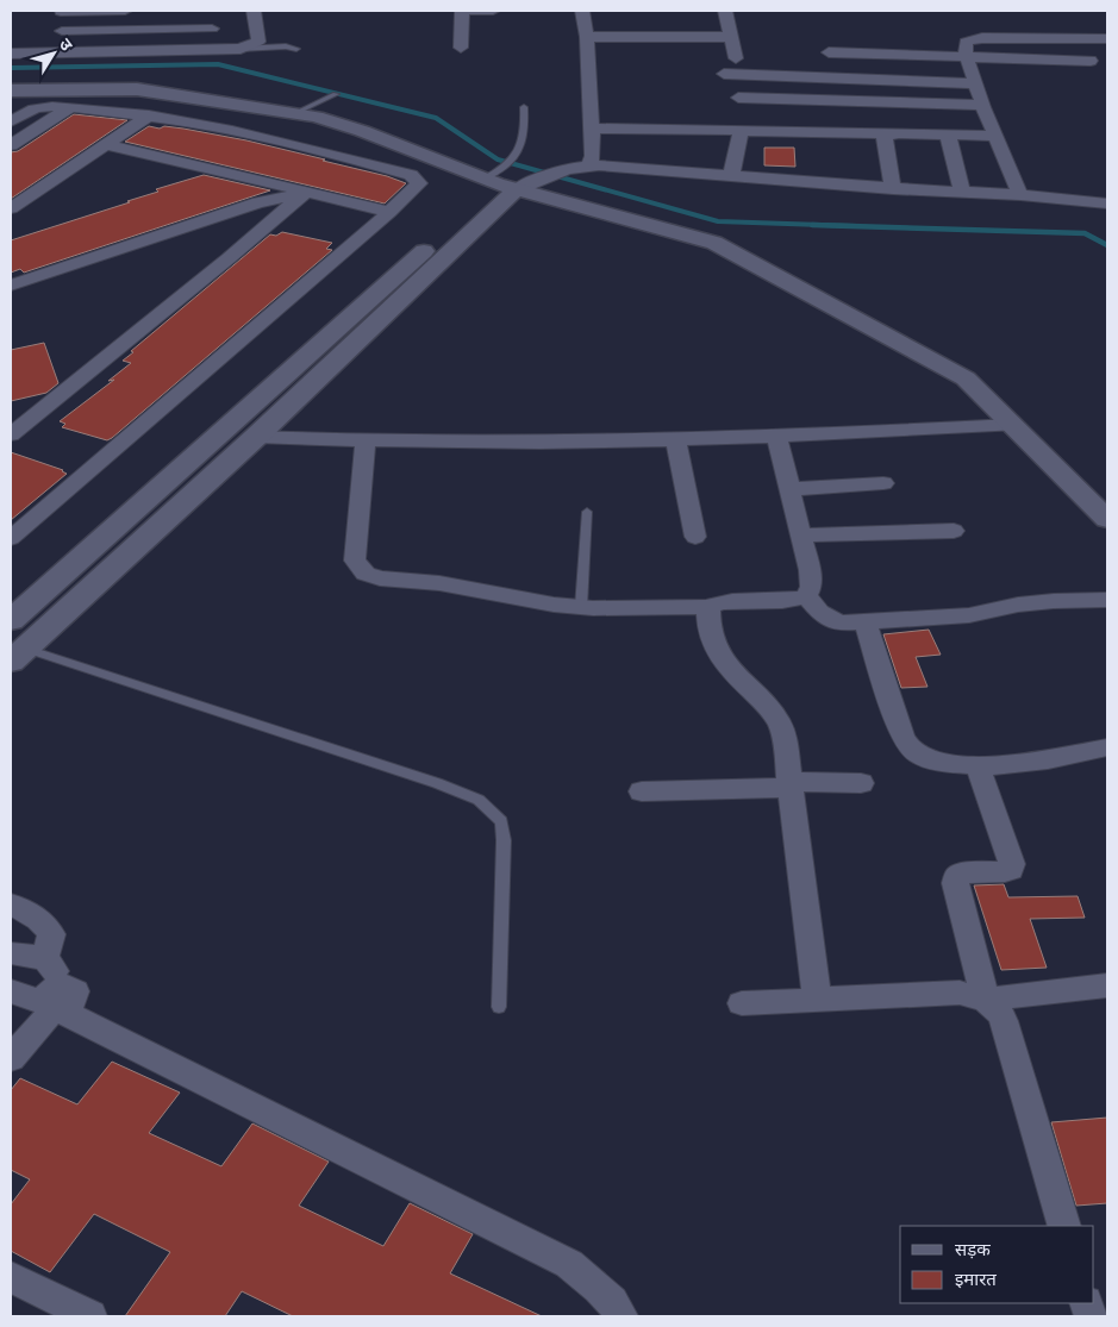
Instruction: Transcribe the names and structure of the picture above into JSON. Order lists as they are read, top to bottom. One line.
{"legend":["सड़क","इमारत"],"north":"top right"}
